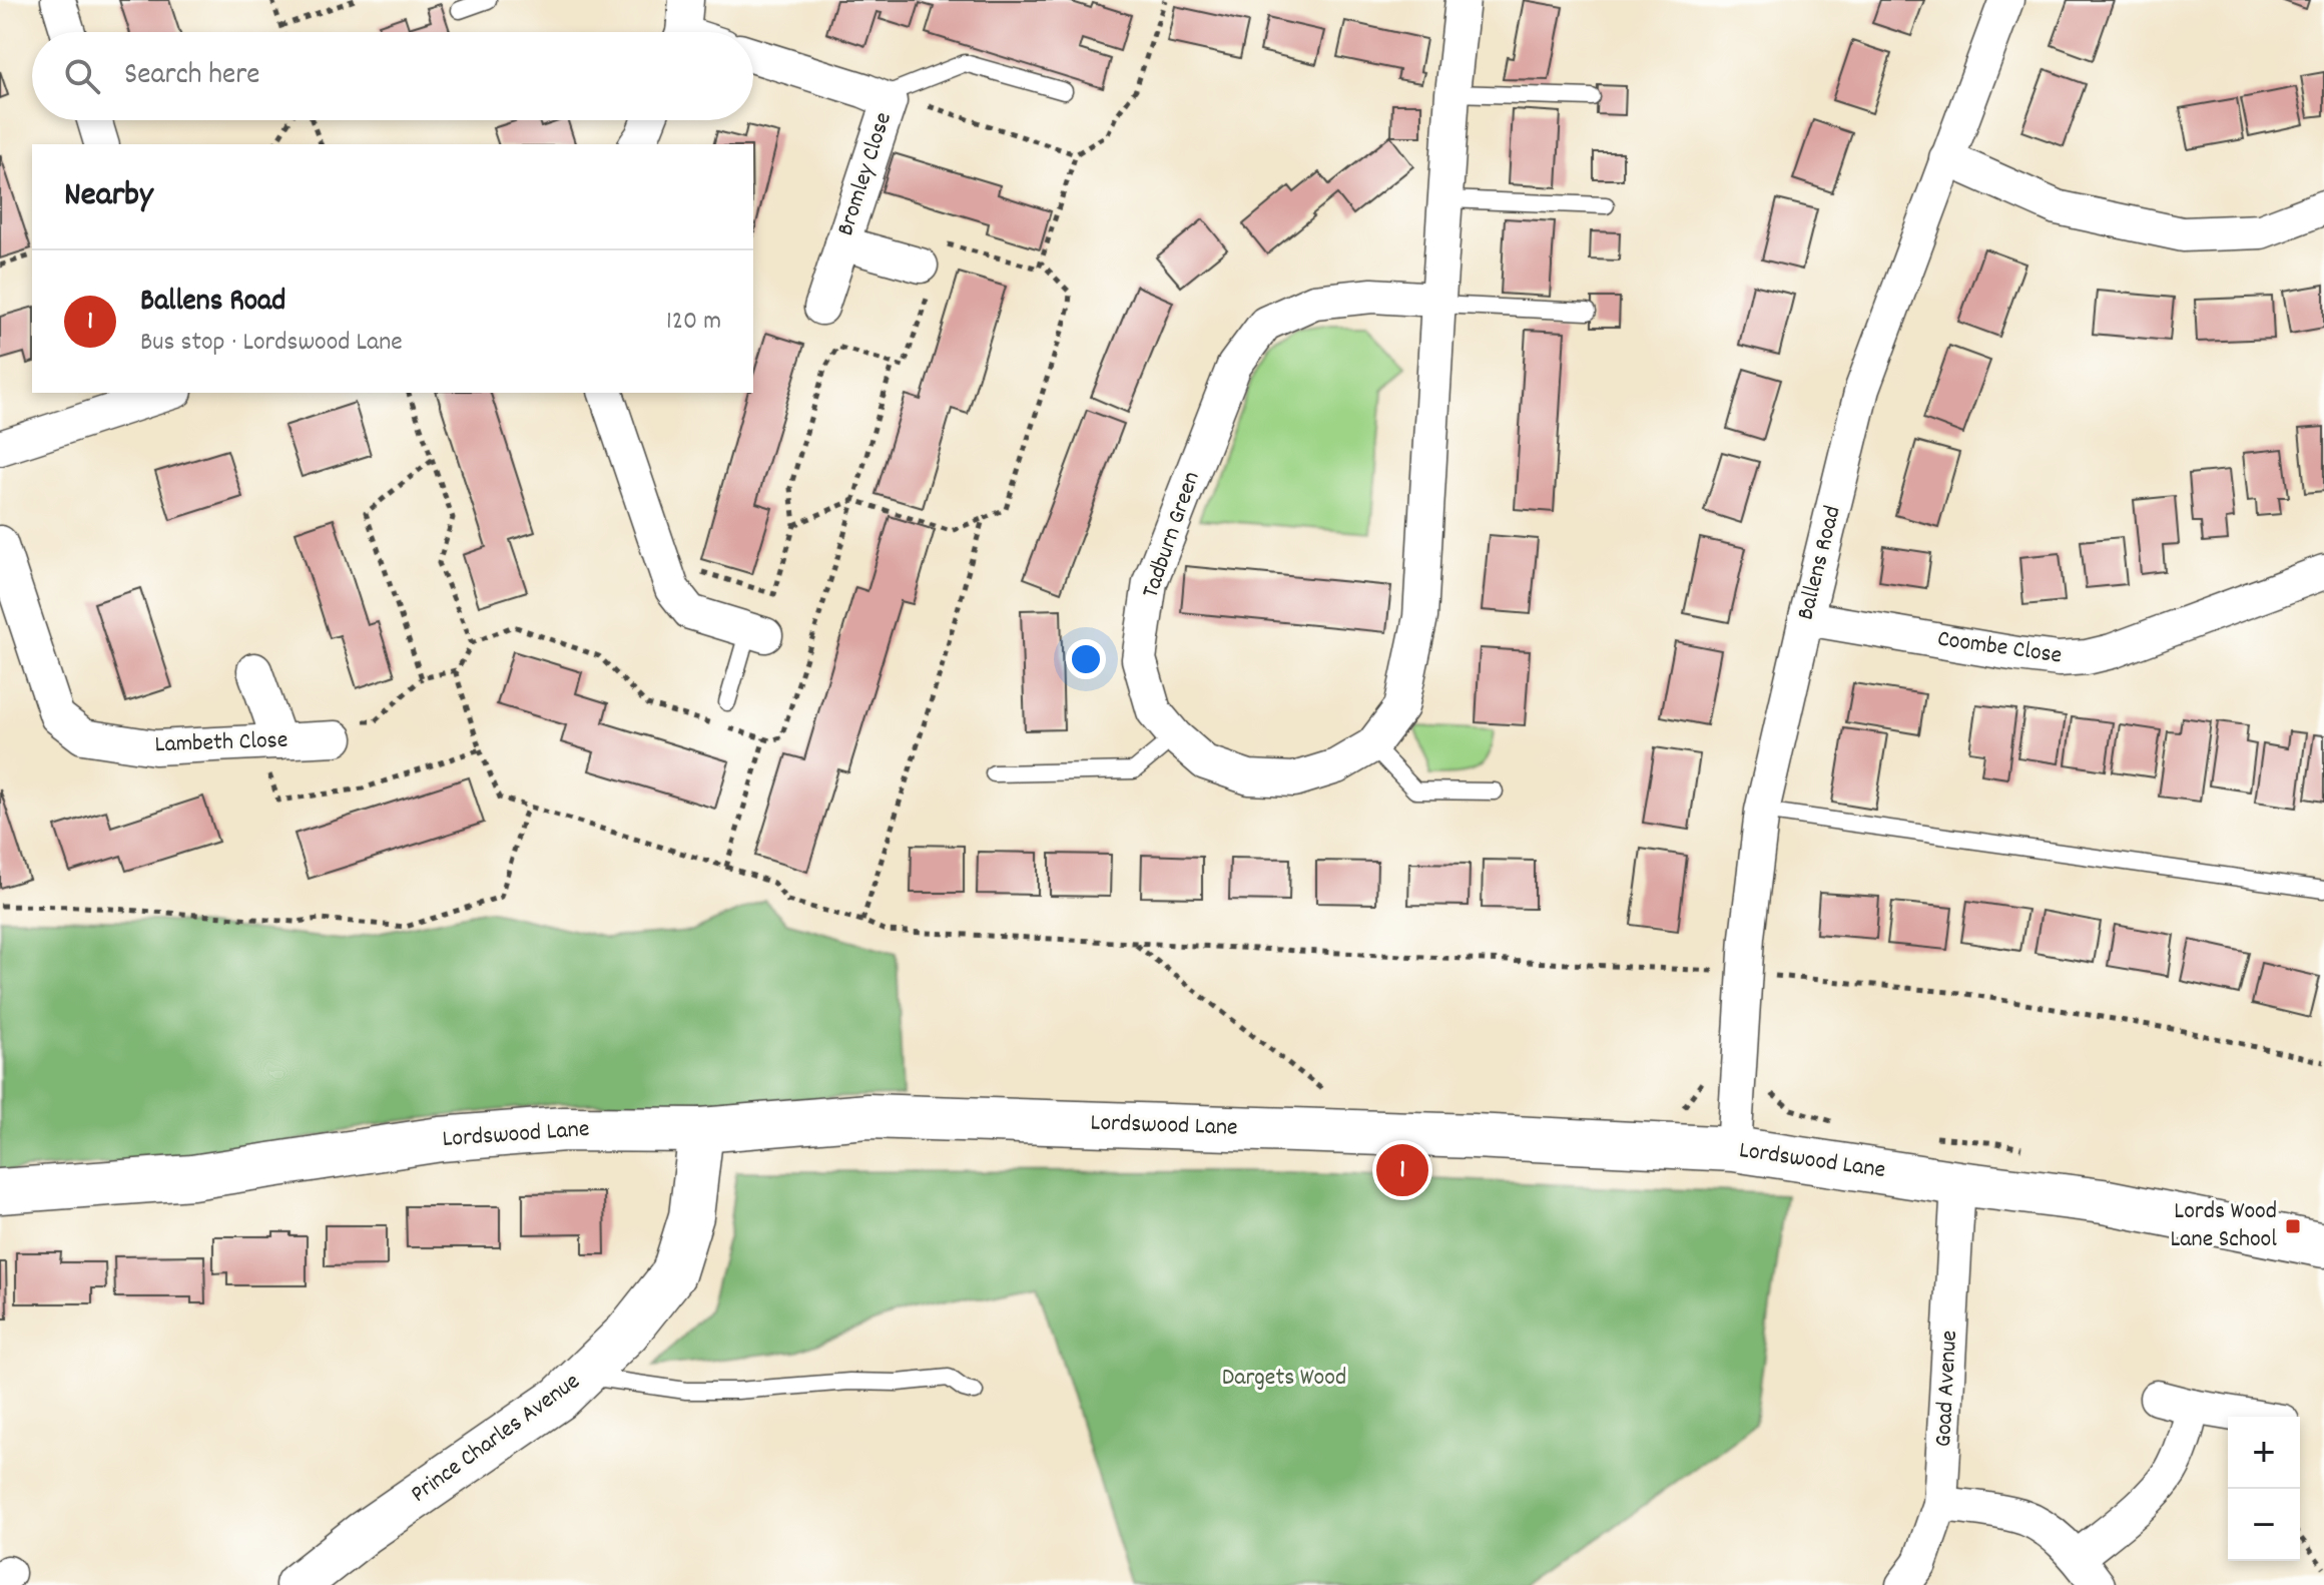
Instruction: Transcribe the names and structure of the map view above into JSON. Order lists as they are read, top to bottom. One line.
{"streets":{"street":["Bromley Close","Tadburn Green","Ballens Road","Coombe Close","Lambeth Close","Lordswood Lane","Goad Avenue","Prince Charles Avenue"]},"crossings":[["Ballens Road","Coombe Close"],["Ballens Road","Lordswood Lane"],["Lordswood Lane","Goad Avenue"],["Lordswood Lane","Prince Charles Avenue"]],"parks":["Dargets Wood"],"places":{"transit":["Lords Wood Lane School"]},"page":{"search":"Search here","heading":"Nearby","list":[{"mark":"1","name":"Ballens Road","note":"Bus stop · Lordswood Lane","value":"120 m"}],"pins":"1","map_buttons":["+","−"]}}
